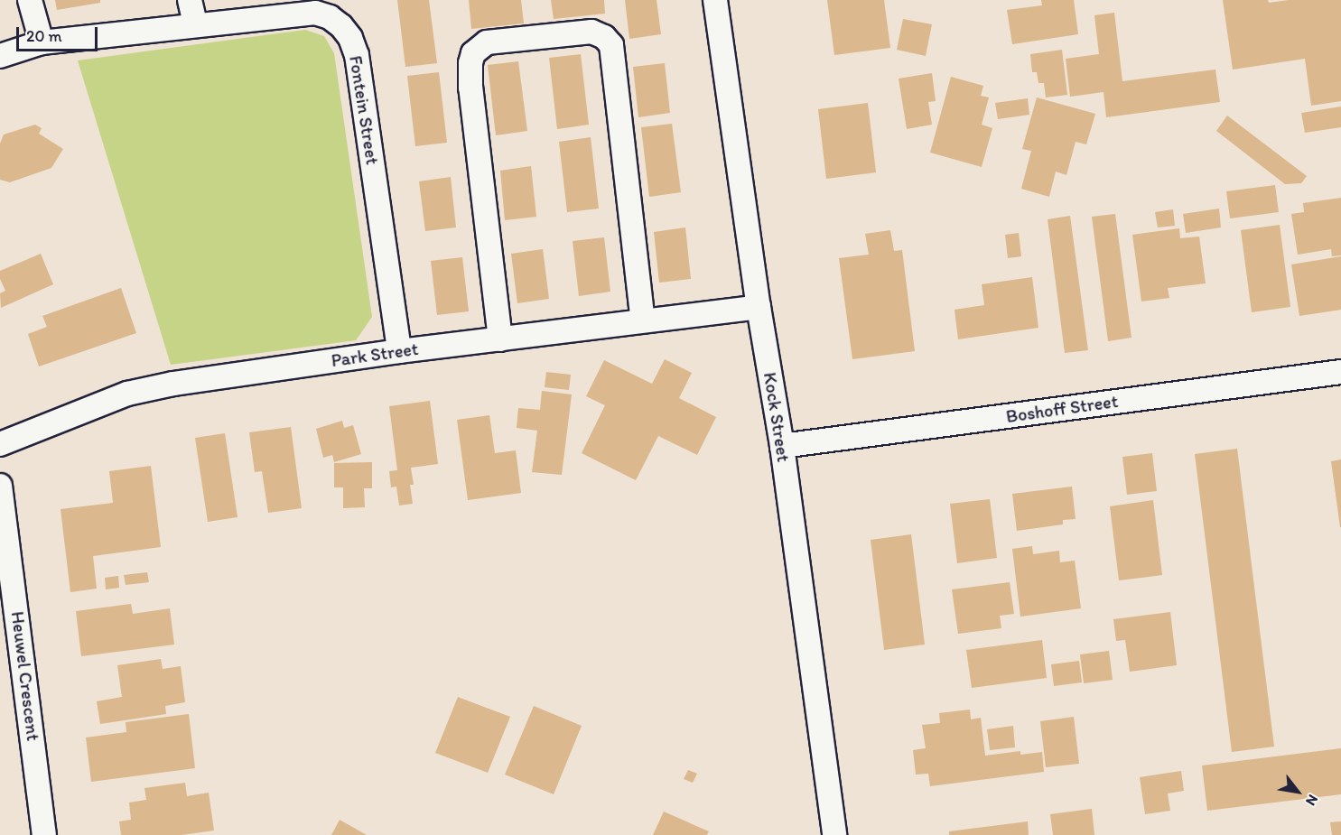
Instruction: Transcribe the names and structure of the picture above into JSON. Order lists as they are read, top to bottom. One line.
{"streets":{"street":["Fontein Street","Park Street","Boshoff Street","Kock Street","Heuwel Crescent"]},"crossings":[["Fontein Street","Park Street"],["Park Street","Kock Street"],["Boshoff Street","Kock Street"]],"scale_bar":"20 m","north":"bottom right"}
